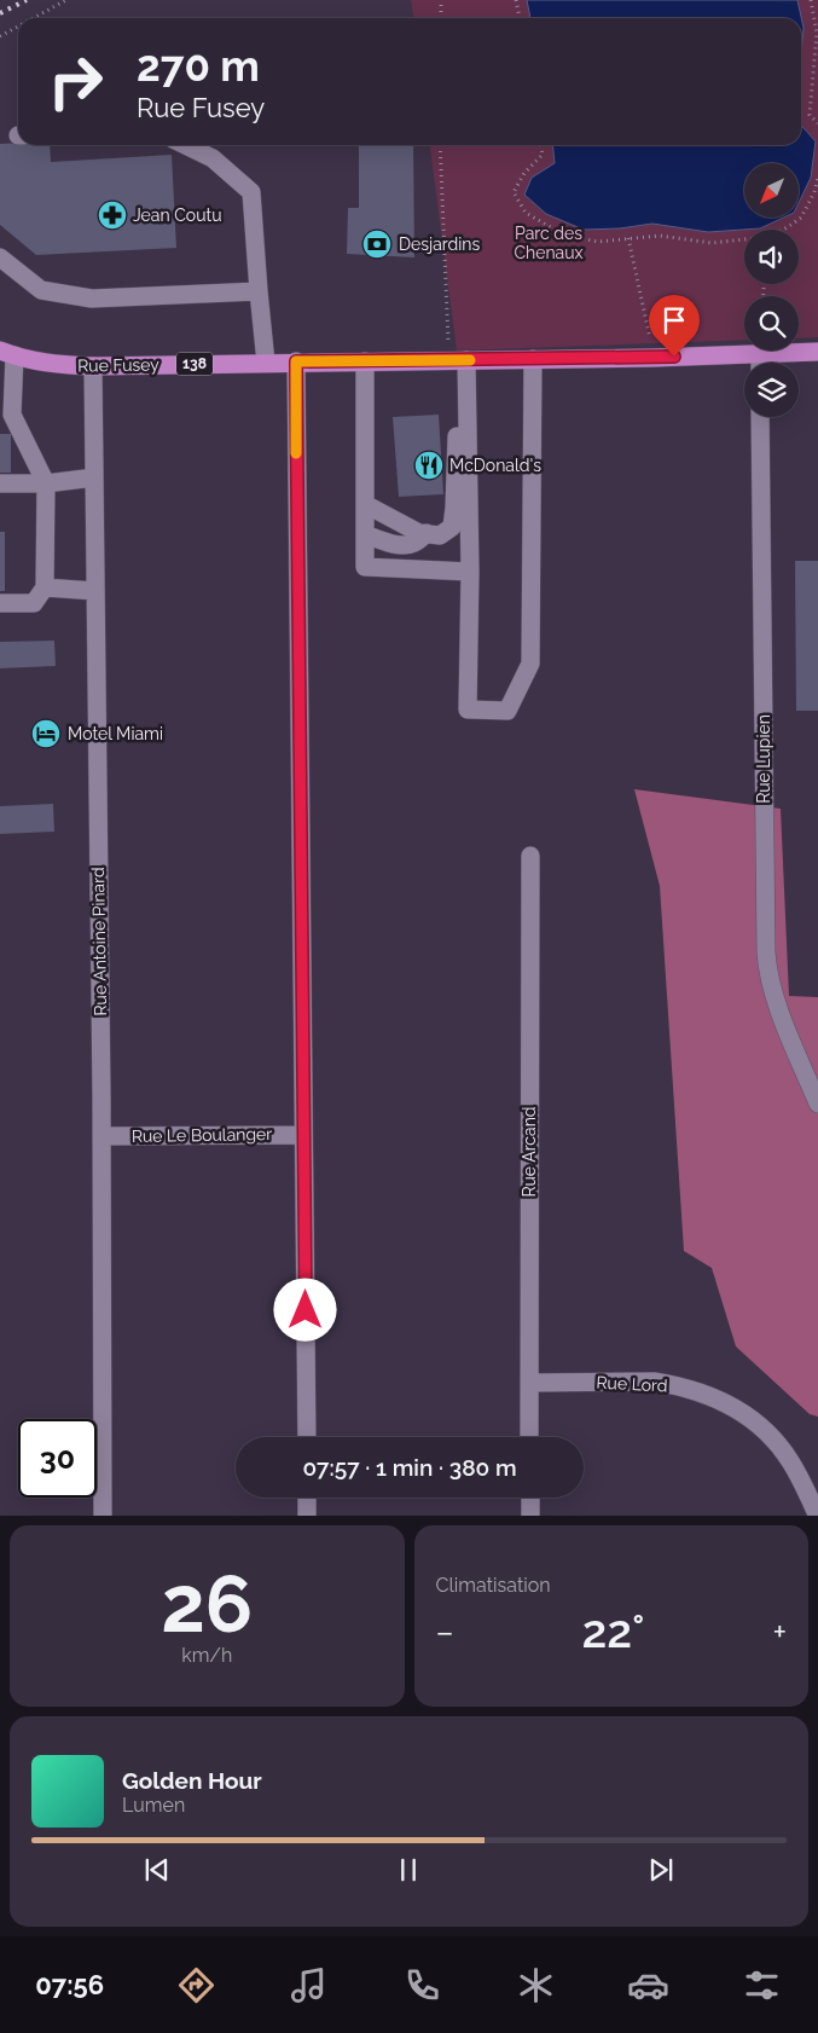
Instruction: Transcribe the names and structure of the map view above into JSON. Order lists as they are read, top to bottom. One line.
{"streets":{"main road":["138","Rue Fusey"],"street":["Rue Lupien","Rue Antoine Pinard","Rue Le Boulanger","Rue Arcand","Rue Lord"]},"crossings":[["Rue Fusey","Rue Antoine Pinard"],["Rue Antoine Pinard","Rue Le Boulanger"],["Rue Arcand","Rue Lord"]],"parks":["Parc des Chenaux"],"places":{"pharmacy":["Jean Coutu"],"bank":["Desjardins"],"restaurant":["McDonald's"],"hotel":["Motel Miami"]},"north":"bottom left","page":{"turn":["270 m","Rue Fusey"],"limit":"30","trip":"07:57 · 1 min · 380 m","tile":[["26","km/h"],"Climatisation"],"heat":["−","22°","+"],"song":["Golden Hour","Lumen"],"tabs":"07:56"}}
